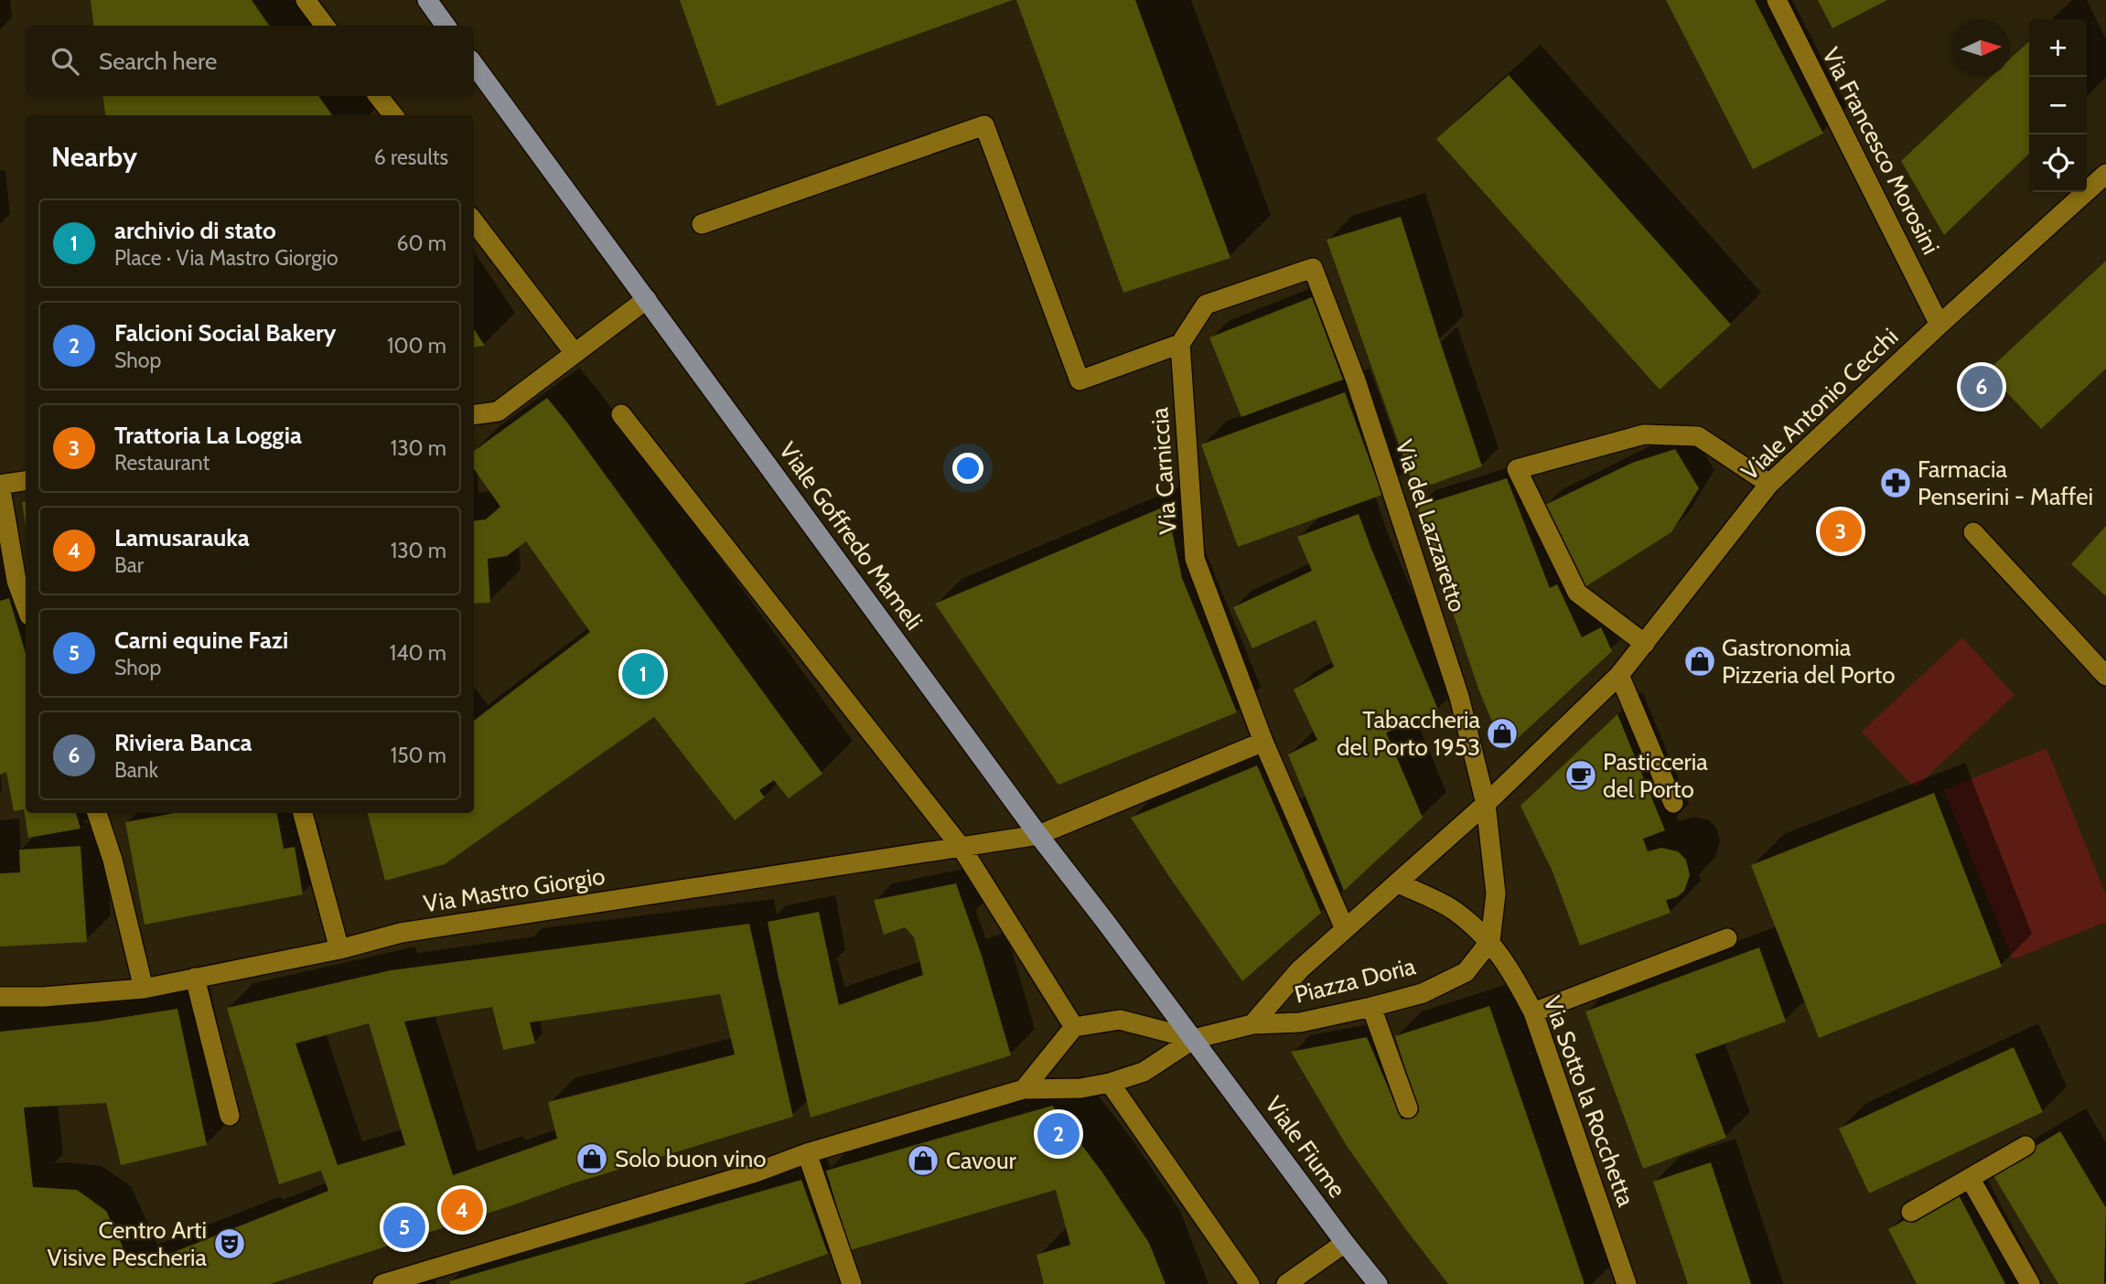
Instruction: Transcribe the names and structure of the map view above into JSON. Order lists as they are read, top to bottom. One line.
{"streets":{"main road":["Viale Goffredo Mameli","Viale Fiume"],"street":["Via Francesco Morosini","Viale Antonio Cecchi","Via Carniccia","Via del Lazzaretto","Via Mastro Giorgio","Piazza Doria","Via Sotto la Rocchetta"]},"crossings":[["Via Francesco Morosini","Viale Antonio Cecchi"],["Viale Antonio Cecchi","Via del Lazzaretto"],["Viale Antonio Cecchi","Piazza Doria"],["Via Carniccia","Via del Lazzaretto"],["Via Carniccia","Piazza Doria"],["Via del Lazzaretto","Piazza Doria"],["Viale Goffredo Mameli","Via Mastro Giorgio"],["Viale Goffredo Mameli","Piazza Doria"],["Viale Goffredo Mameli","Viale Fiume"],["Piazza Doria","Via Sotto la Rocchetta"],["Piazza Doria","Viale Fiume"]],"places":{"pharmacy":["Farmacia Penserini - Maffei"],"shop":["Gastronomia Pizzeria del Porto","Tabaccheria del Porto 1953","Solo buon vino","Cavour"],"cafe":["Pasticceria del Porto"],"theatre":["Centro Arti Visive Pescheria"]},"north":"right","page":{"map_buttons":["+","−"],"search":"Search here","heading":["Nearby","6 results"],"list":[{"mark":"1","name":"archivio di stato","note":"Place · Via Mastro Giorgio","value":"60 m"},{"mark":"2","name":"Falcioni Social Bakery","note":"Shop","value":"100 m"},{"mark":"3","name":"Trattoria La Loggia","note":"Restaurant","value":"130 m"},{"mark":"4","name":"Lamusarauka","note":"Bar","value":"130 m"},{"mark":"5","name":"Carni equine Fazi","note":"Shop","value":"140 m"},{"mark":"6","name":"Riviera Banca","note":"Bank","value":"150 m"}],"pins":["6","3","1","2","4","5"]}}
